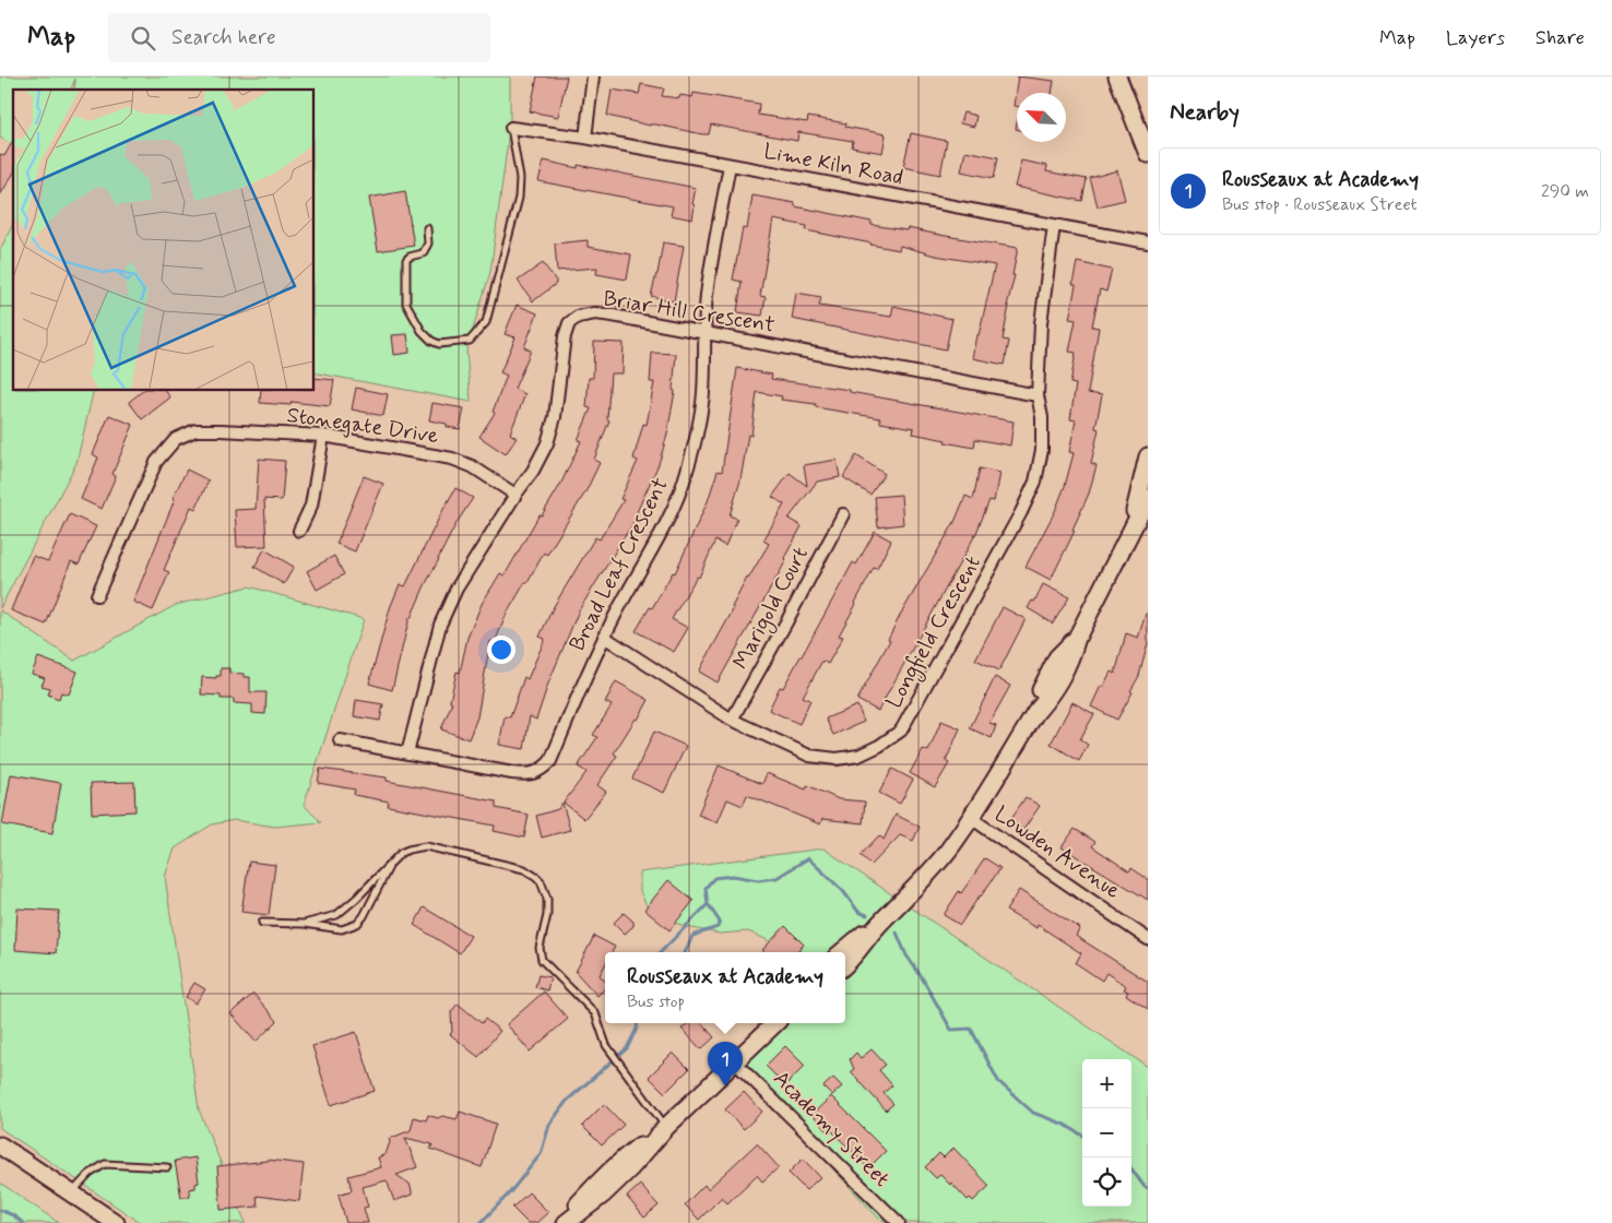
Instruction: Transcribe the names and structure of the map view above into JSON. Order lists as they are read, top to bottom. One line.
{"streets":{"street":["Lime Kiln Road","Briar Hill Crescent","Stonegate Drive","Broad Leaf Crescent","Marigold Court","Longfield Crescent","Lowden Avenue","Academy Street"]},"crossings":[["Lime Kiln Road","Broad Leaf Crescent"],["Lime Kiln Road","Longfield Crescent"],["Briar Hill Crescent","Stonegate Drive"],["Briar Hill Crescent","Broad Leaf Crescent"],["Briar Hill Crescent","Longfield Crescent"],["Broad Leaf Crescent","Longfield Crescent"],["Marigold Court","Longfield Crescent"]],"north":"top left","page":{"header":"Map","search":"Search here","nav":["Map","Layers","Share"],"heading":"Nearby","list":[{"mark":"1","name":"Rousseaux at Academy","note":"Bus stop · Rousseaux Street","value":"290 m"}],"popup":["Rousseaux at Academy","Bus stop"],"pins":"1","map_buttons":["+","−"]}}
